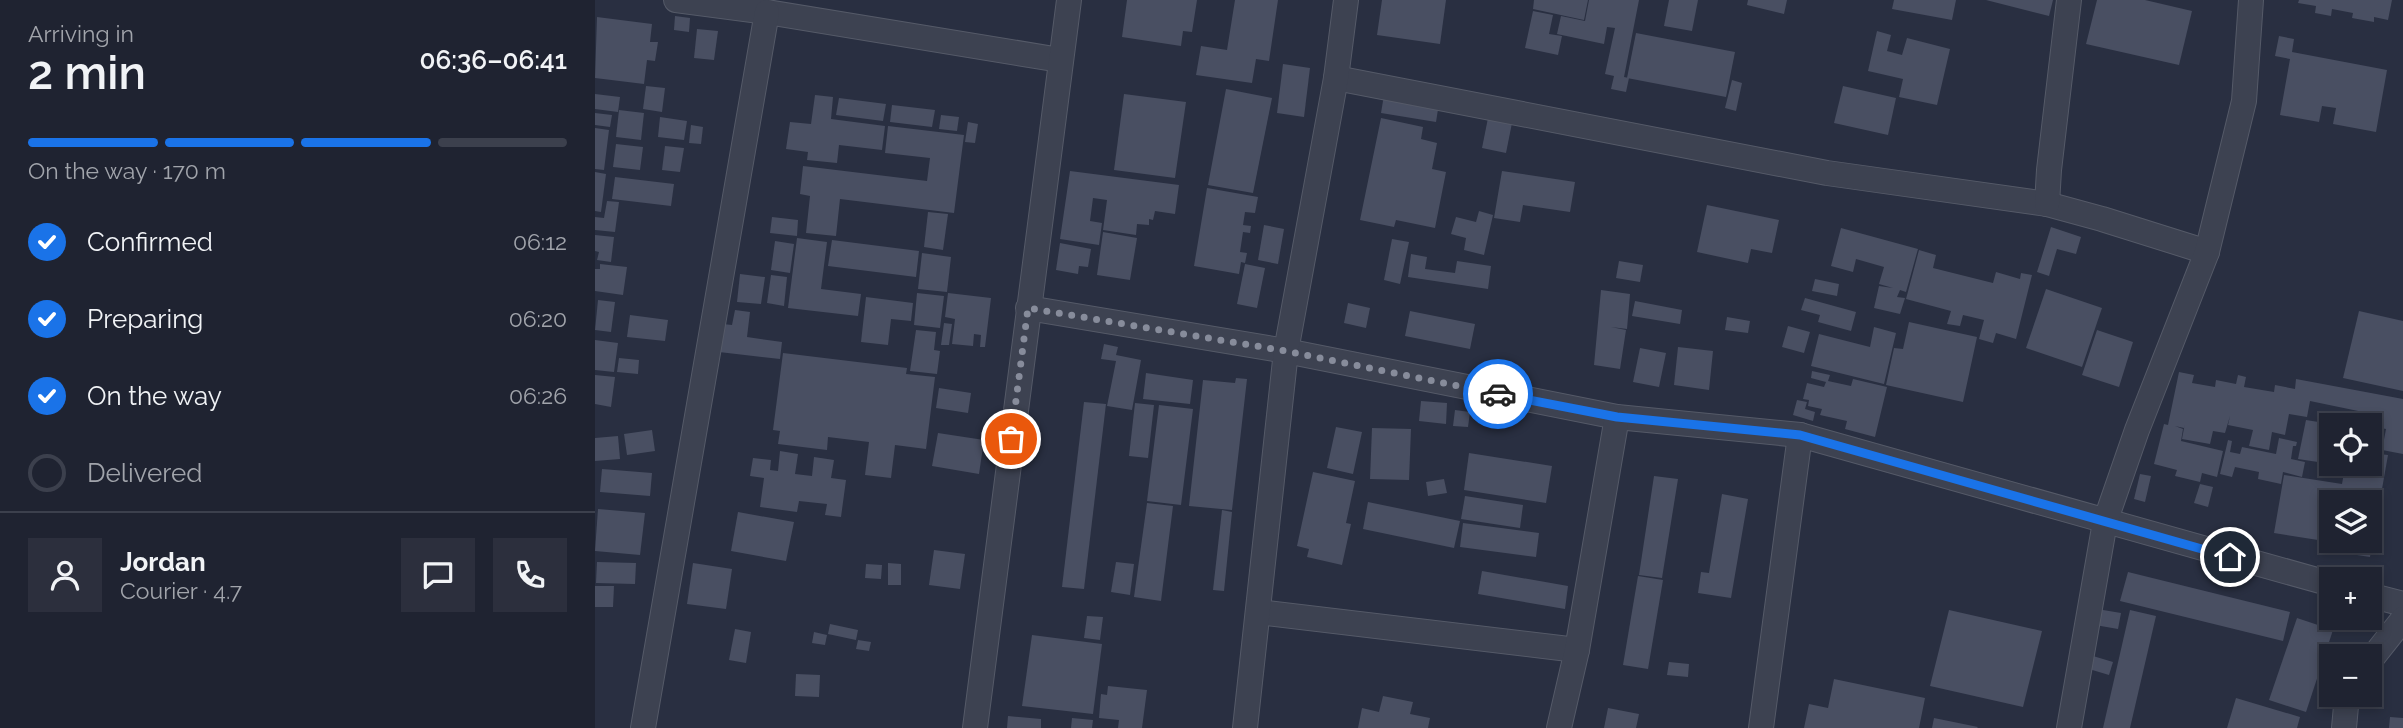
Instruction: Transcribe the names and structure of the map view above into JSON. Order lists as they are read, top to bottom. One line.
{"page":{"heading":["2 min","Arriving in","06:36–06:41"],"panel":["Jordan","Courier · 4.7"],"bar":"On the way · 170 m","list":[["Confirmed","06:12"],["Preparing","06:20"],["On the way","06:26"],"Delivered"],"map_buttons":["+","−"]}}
